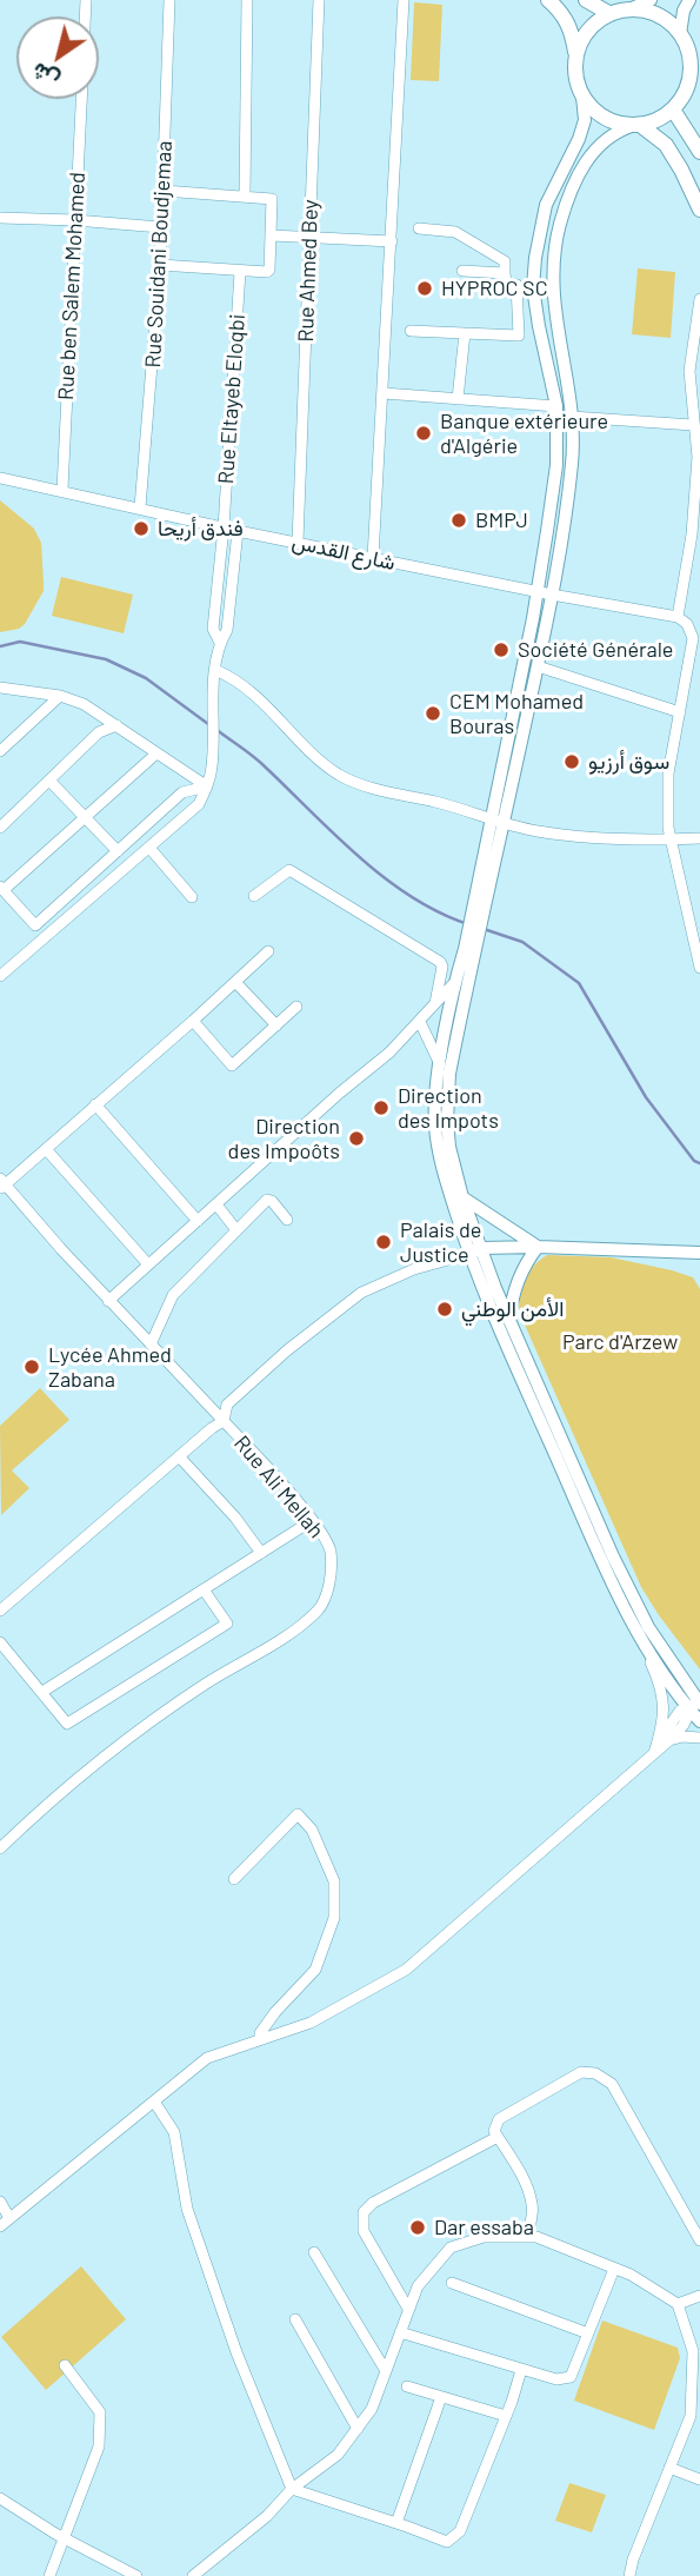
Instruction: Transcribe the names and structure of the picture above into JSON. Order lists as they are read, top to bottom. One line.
{"streets":{"street":["Rue Souidani Boudjemaa","Rue Ahmed Bey","Rue ben Salem Mohamed","Rue Eltayeb Eloqbi","شارع القدس","Rue Ali Mellah"]},"crossings":[["Rue Souidani Boudjemaa","شارع القدس"],["Rue Ahmed Bey","شارع القدس"],["Rue ben Salem Mohamed","شارع القدس"],["Rue Eltayeb Eloqbi","شارع القدس"]],"parks":["Parc d'Arzew"],"places":["HYPROC SC","Banque extérieure d'Algérie","BMPJ","فندق أريحا","Société Générale","CEM Mohamed Bouras","سوق أرزيو","Direction des Impots","Direction des Impoôts","Palais de Justice","الأمن الوطني","Lycée Ahmed Zabana","Dar essaba"],"north":"bottom left"}
